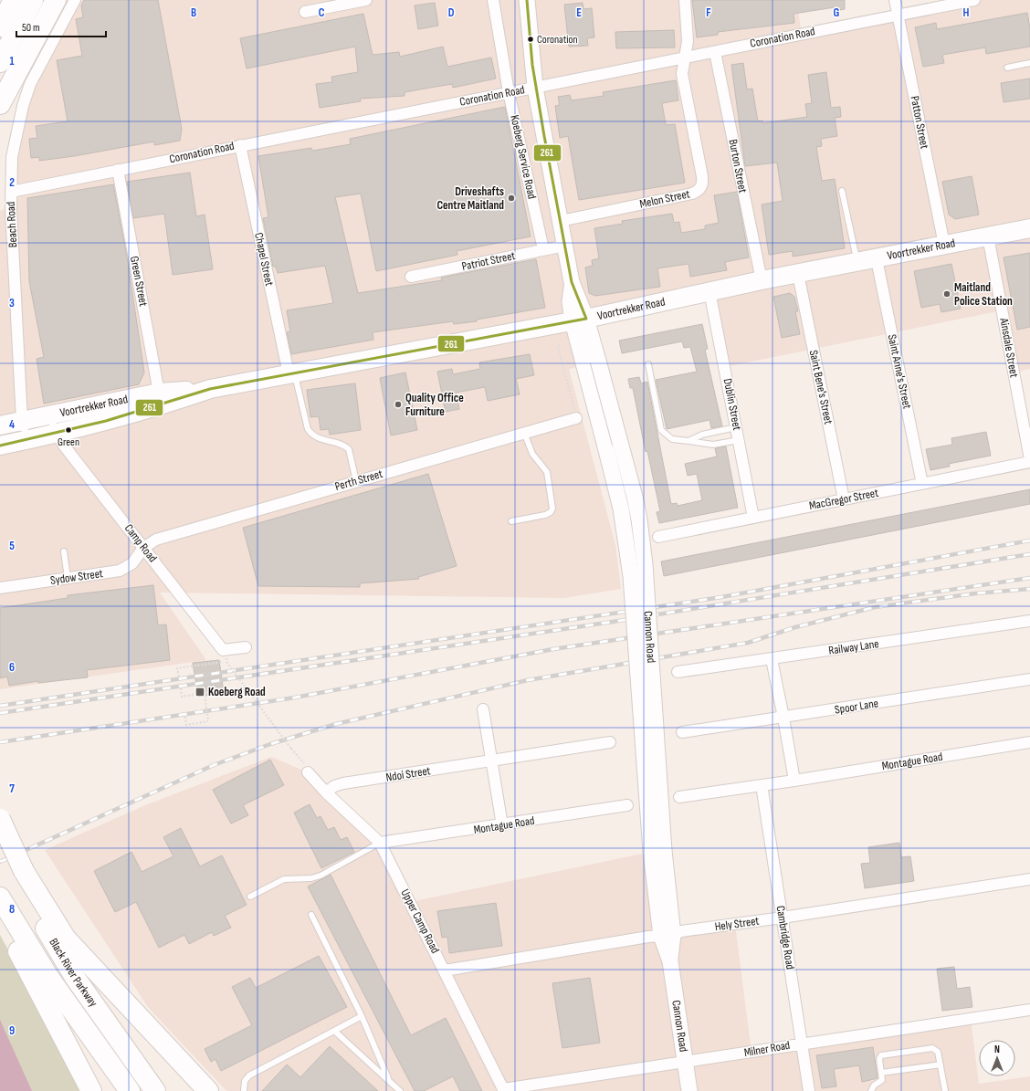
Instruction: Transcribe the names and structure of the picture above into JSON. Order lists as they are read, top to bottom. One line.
{"streets":{"highway":["Black River Parkway"],"main road":["Voortrekker Road","Cannon Road"],"street":["Coronation Road","Patton Street","Koeberg Service Road","Burton Street","Melon Street","Beach Road","Chapel Street","Patriot Street","Green Street","Ainsdale Street","Saint Anne's Street","Saint Bene's Street","Dublin Street","Perth Street","MacGregor Street","Camp Road","Sydow Street","Railway Lane","Spoor Lane","Montague Road","Ndoi Street","Upper Camp Road","Hely Street","Cambridge Road","Milner Road"]},"crossings":[["Coronation Road","Patton Street"],["Coronation Road","Koeberg Service Road"],["Coronation Road","Burton Street"],["Coronation Road","Melon Street"],["Coronation Road","Beach Road"],["Coronation Road","Chapel Street"],["Coronation Road","Green Street"],["Patton Street","Voortrekker Road"],["Koeberg Service Road","Patriot Street"],["Burton Street","Voortrekker Road"],["Beach Road","Voortrekker Road"],["Voortrekker Road","Chapel Street"],["Voortrekker Road","Green Street"],["Voortrekker Road","Ainsdale Street"],["Voortrekker Road","Saint Anne's Street"],["Voortrekker Road","Saint Bene's Street"],["Voortrekker Road","Dublin Street"],["Voortrekker Road","Camp Road"],["Voortrekker Road","Cannon Road"],["Saint Anne's Street","MacGregor Street"],["Saint Bene's Street","MacGregor Street"],["Dublin Street","MacGregor Street"],["Perth Street","Camp Road"],["Perth Street","Sydow Street"],["Camp Road","Sydow Street"],["Cannon Road","Hely Street"],["Cannon Road","Milner Road"],["Montague Road","Upper Camp Road"],["Montague Road","Cambridge Road"],["Ndoi Street","Upper Camp Road"],["Upper Camp Road","Hely Street"],["Upper Camp Road","Milner Road"],["Hely Street","Cambridge Road"],["Cambridge Road","Milner Road"]],"places":{"other":["Coronation","Driveshafts Centre Maitland","Maitland Police Station","Quality Office Furniture","Green"],"transit":["Koeberg Road"]},"lines":["transit line 261"],"scale_bar":"50 m","north":"top","grid":{"columns":["B","C","D","E","F","G","H"],"rows":["1","2","3","4","5","6","7","8","9"]}}
